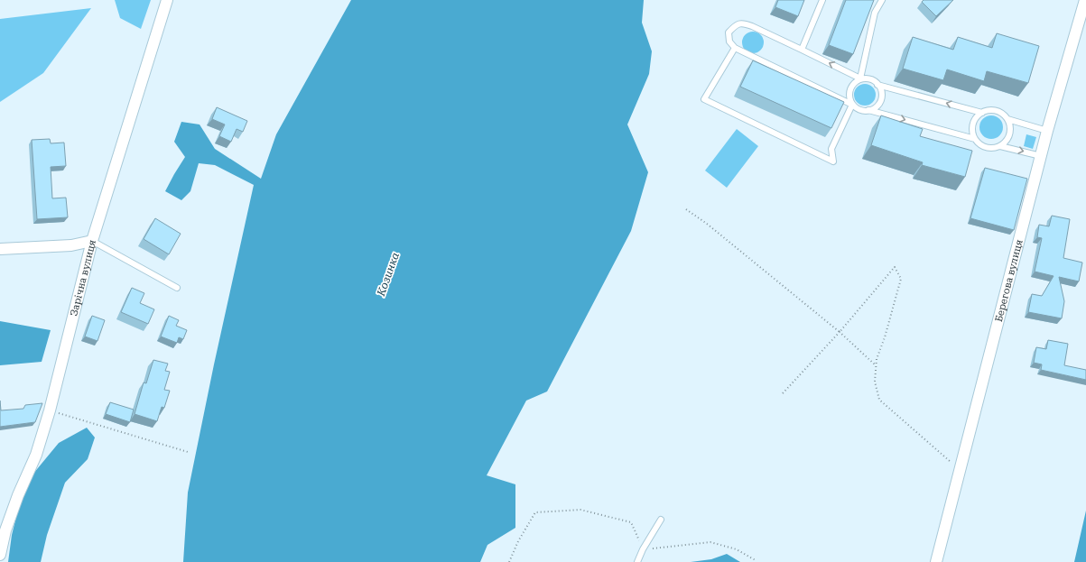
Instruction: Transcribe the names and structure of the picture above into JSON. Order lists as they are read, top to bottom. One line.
{"streets":{"street":["Зарічна вулиця","Берегова вулиця"]},"water":["Козинка"]}
